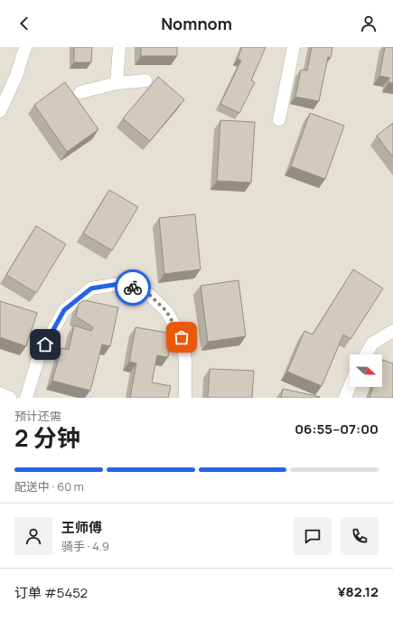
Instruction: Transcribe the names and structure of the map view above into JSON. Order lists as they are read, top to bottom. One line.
{"north":"right","page":{"header":"Nomnom","heading":["2 分钟","预计还需","06:55–07:00"],"panel":["王师傅","骑手 · 4.9","订单 #5452","¥82.12"],"bar":"配送中 · 60 m"}}
